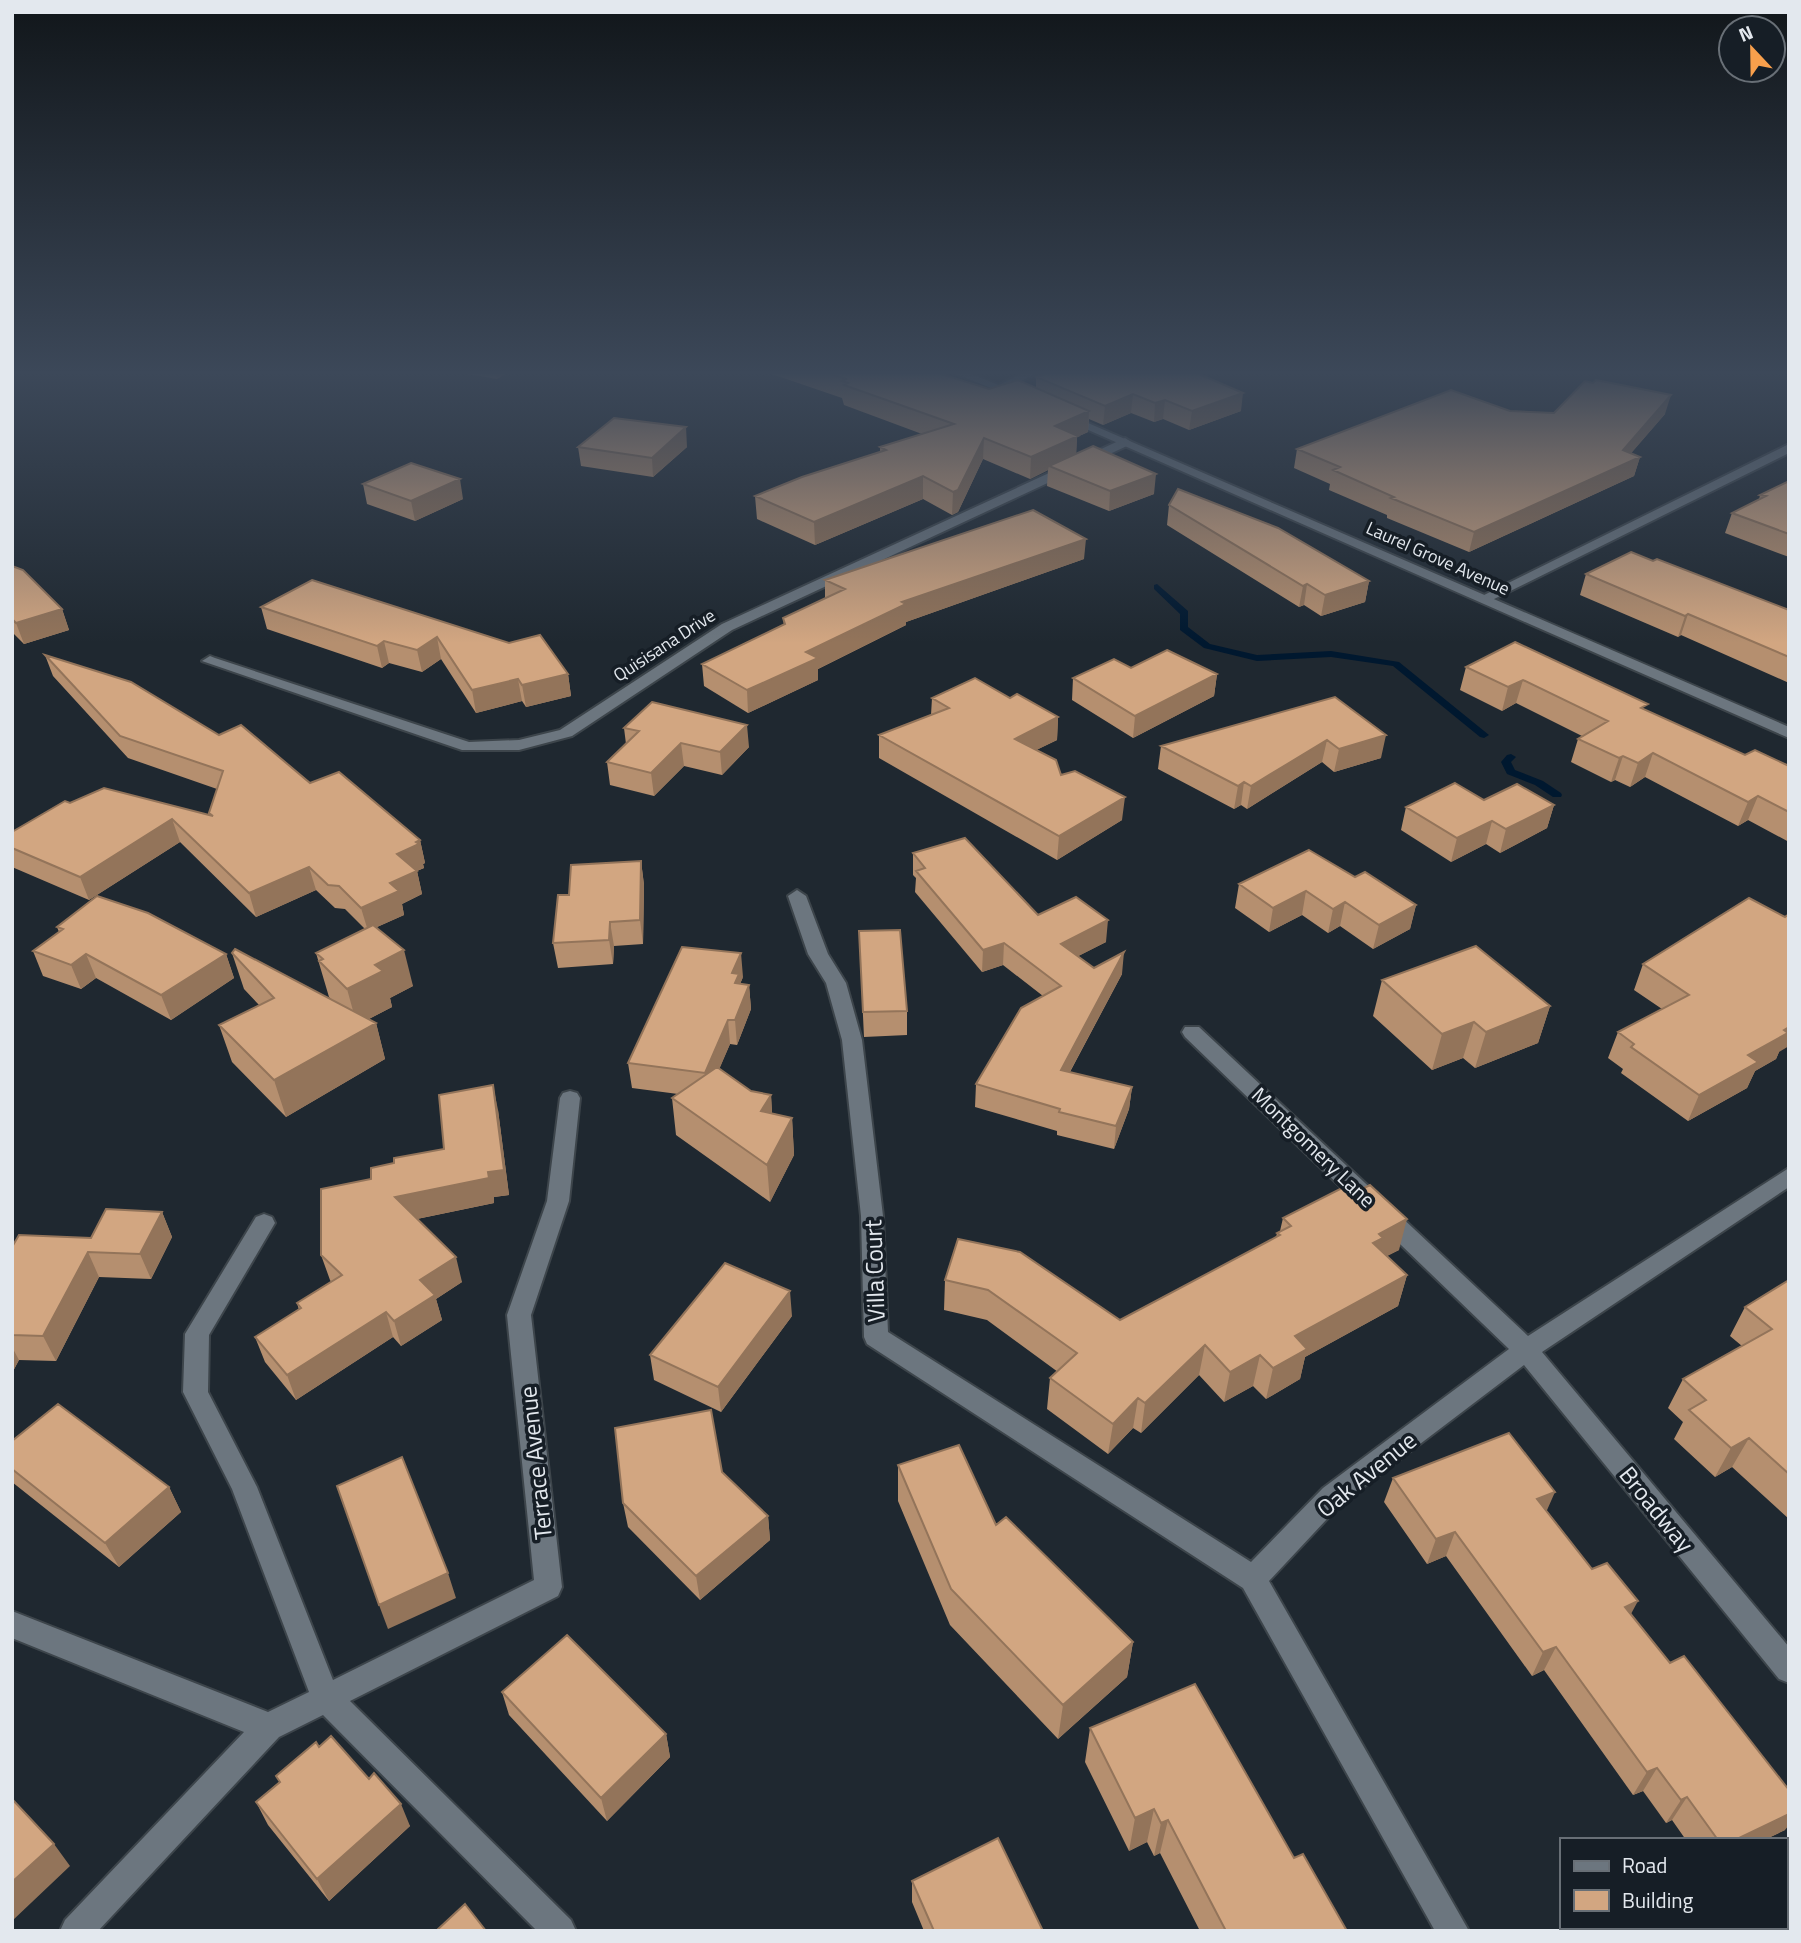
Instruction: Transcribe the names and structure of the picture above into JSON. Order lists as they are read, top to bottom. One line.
{"streets":{"street":["Laurel Grove Avenue","Quisisana Drive","Montgomery Lane","Villa Court","Terrace Avenue","Oak Avenue","Broadway"]},"crossings":[["Montgomery Lane","Oak Avenue"],["Montgomery Lane","Broadway"],["Villa Court","Oak Avenue"],["Oak Avenue","Broadway"]],"legend":["Road","Building"],"north":"top"}
